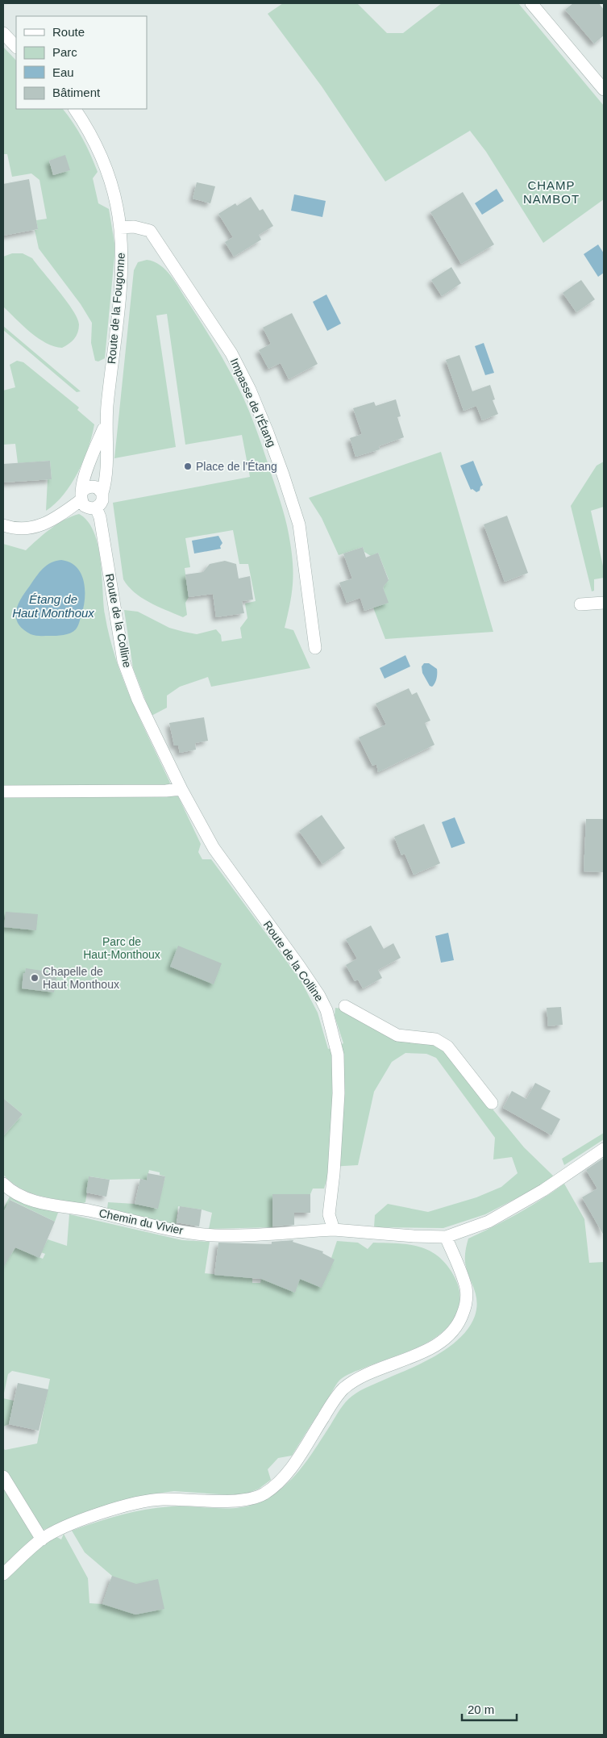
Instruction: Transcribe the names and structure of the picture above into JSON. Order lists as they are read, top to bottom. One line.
{"streets":{"street":["Route de la Fougonne","Impasse de l'Étang","Route de la Colline","Chemin du Vivier"]},"crossings":[["Route de la Fougonne","Impasse de l'Étang"],["Route de la Fougonne","Route de la Colline"],["Route de la Colline","Chemin du Vivier"]],"districts":["CHAMP NAMBOT"],"water":["Étang de Haut Monthoux"],"parks":["Parc de Haut-Monthoux"],"places":["Place de l'Étang","Chapelle de Haut Monthoux"],"legend":["Route","Parc","Eau","Bâtiment"],"scale_bar":"20 m"}
